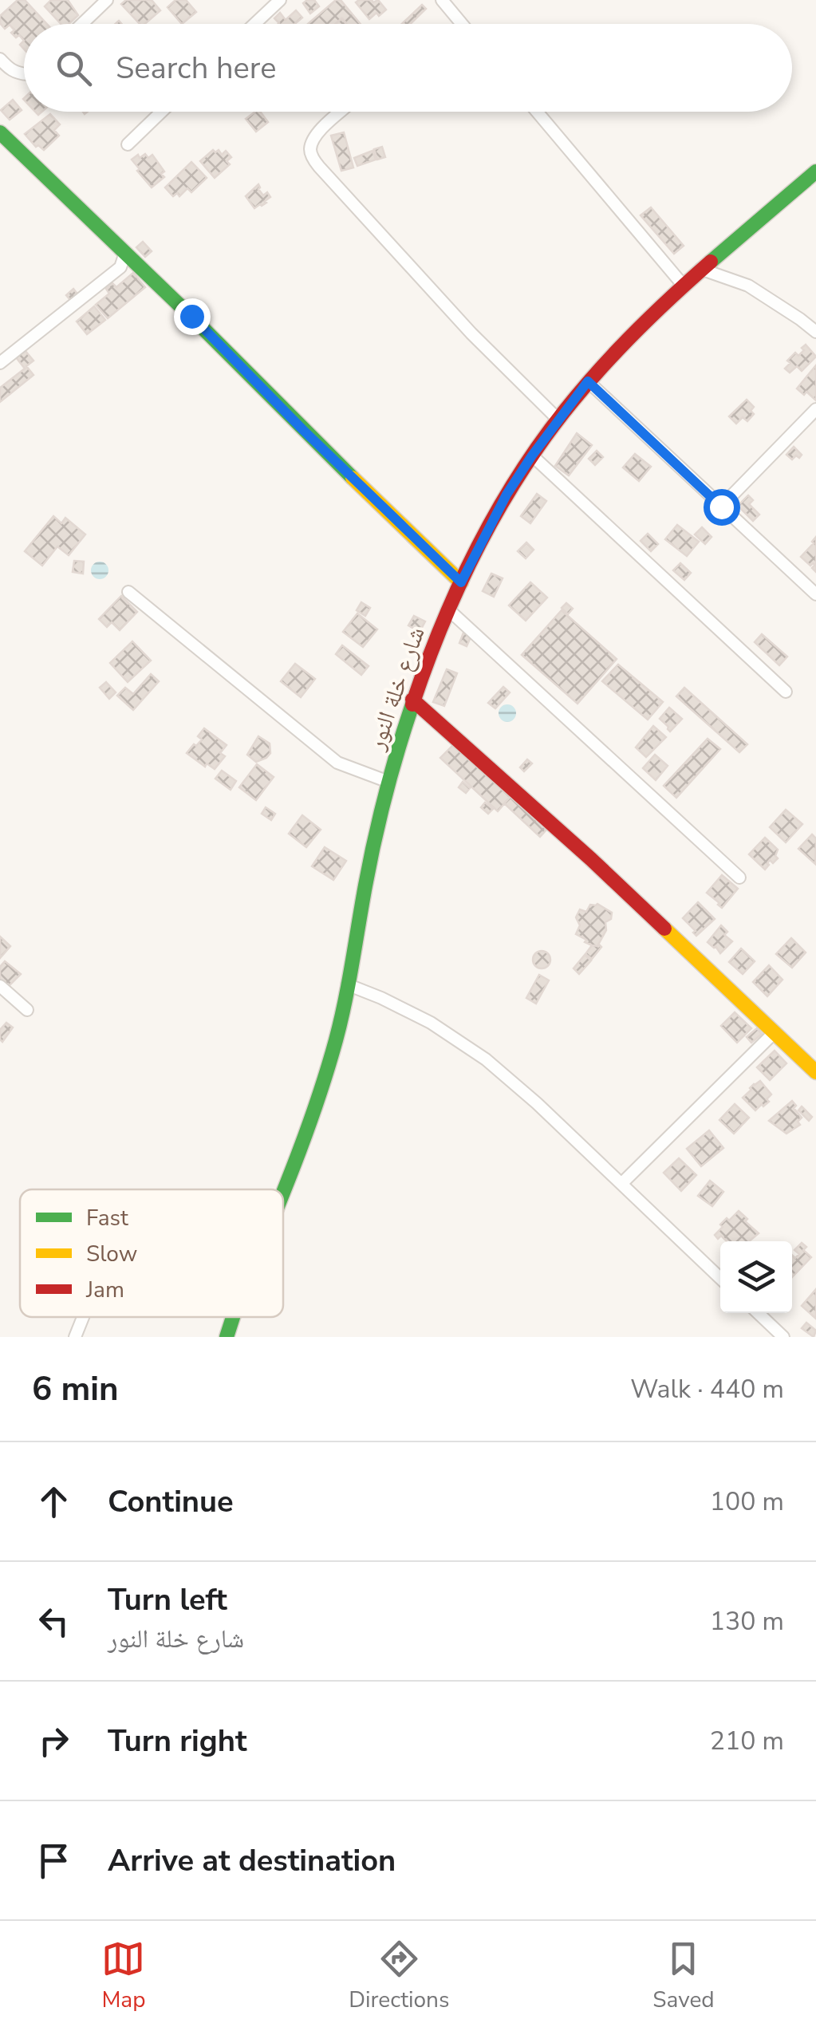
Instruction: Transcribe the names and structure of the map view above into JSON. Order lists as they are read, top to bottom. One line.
{"streets":{"street":["شارع خلة النور"]},"legend":["Fast","Slow","Jam"],"page":{"search":"Search here","heading":["6 min","Walk · 440 m"],"list":[["Continue","100 m"],["Turn left","شارع خلة النور","130 m"],["Turn right","210 m"],"Arrive at destination"],"nav":["Map","Directions","Saved"]}}
